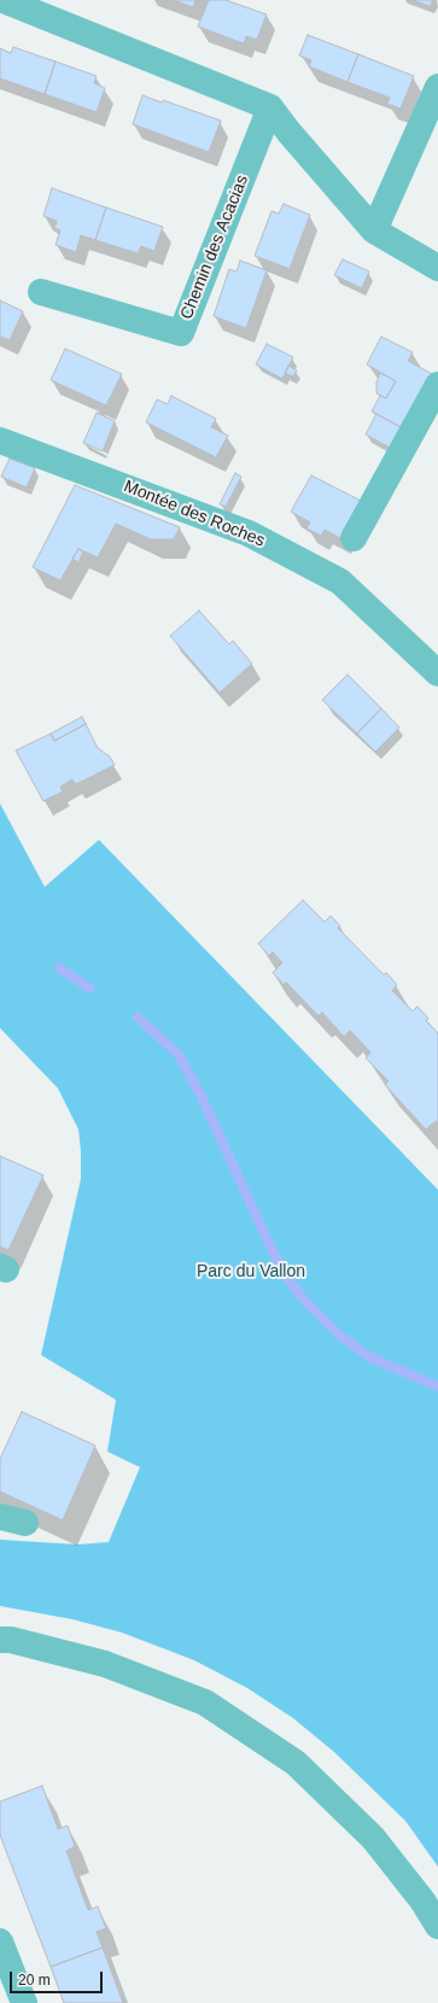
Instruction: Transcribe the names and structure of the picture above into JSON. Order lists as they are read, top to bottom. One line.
{"streets":{"street":["Chemin des Acacias","Montée des Roches"]},"parks":["Parc du Vallon"],"scale_bar":"20 m"}
